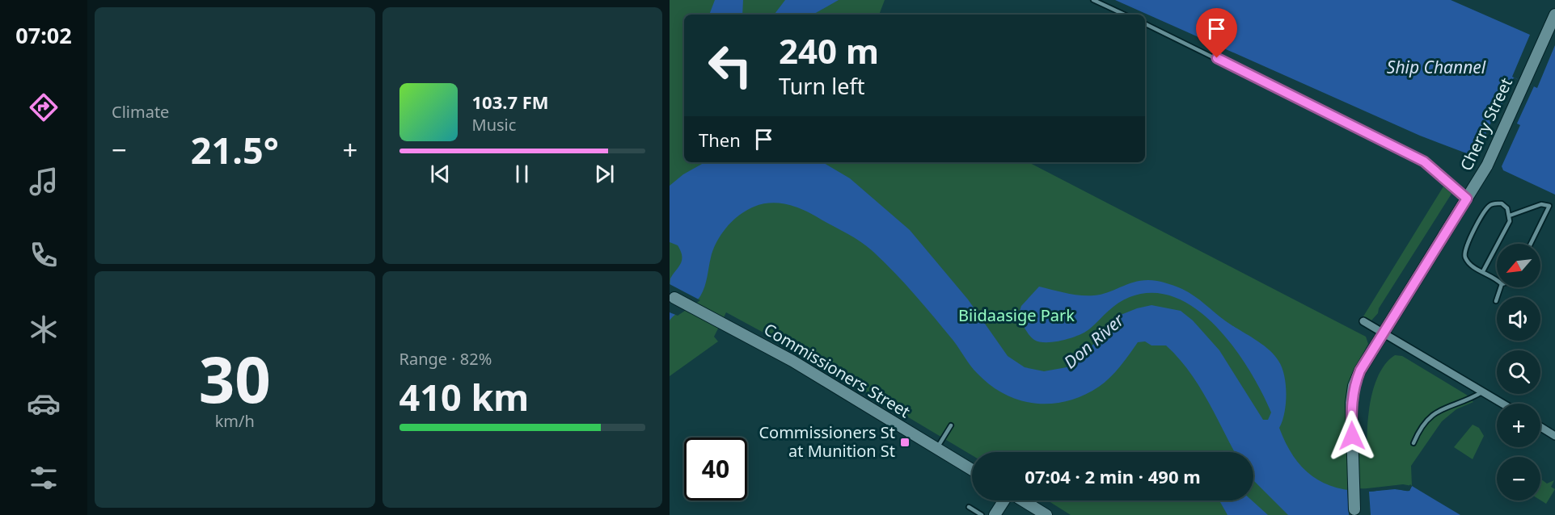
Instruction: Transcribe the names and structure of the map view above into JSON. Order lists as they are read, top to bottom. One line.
{"streets":{"street":["Cherry Street","Commissioners Street"]},"water":["Ship Channel","Don River"],"parks":["Biidaasige Park"],"places":{"transit":["Commissioners St at Munition St"]},"north":"bottom left","page":{"tabs":"07:02","tile":["Climate",["30","km/h"],["Range · 82%","410 km"]],"turn":["240 m","Turn left"],"song":["103.7 FM","Music"],"then":"Then","heat":["−","21.5°","+"],"map_buttons":["+","−"],"limit":"40","trip":"07:04 · 2 min · 490 m"}}
